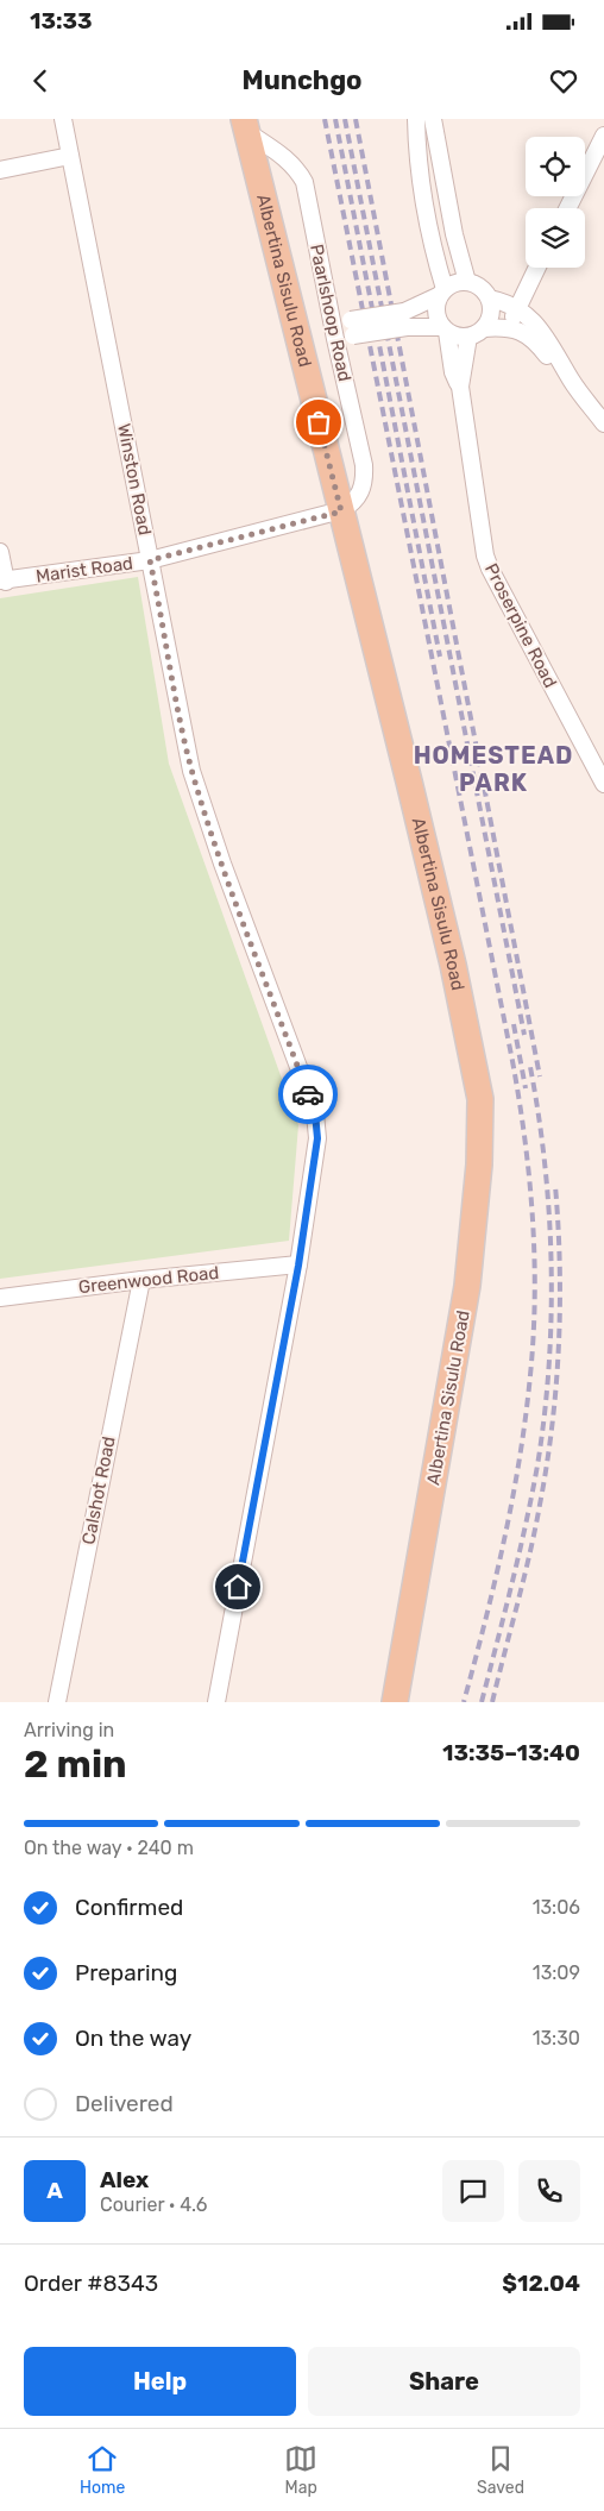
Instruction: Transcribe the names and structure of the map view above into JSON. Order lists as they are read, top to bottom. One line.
{"streets":{"main road":["Albertina Sisulu Road"],"street":["Paarlshoop Road","Winston Road","Marist Road","Proserpine Road","Greenwood Road","Calshot Road"]},"crossings":[["Albertina Sisulu Road","Paarlshoop Road"],["Albertina Sisulu Road","Marist Road"],["Paarlshoop Road","Marist Road"],["Winston Road","Marist Road"],["Winston Road","Greenwood Road"],["Greenwood Road","Calshot Road"]],"districts":["HOMESTEAD PARK"],"page":{"status":"13:33","header":"Munchgo","heading":["2 min","Arriving in","13:35–13:40"],"panel":["Alex","Courier · 4.6","Order #8343","$12.04"],"bar":"On the way · 240 m","list":[["Confirmed","13:06"],["Preparing","13:09"],["On the way","13:30"],"Delivered"],"round":"A","buttons":["Help","Share"],"tabs":["Home","Map","Saved"]}}
